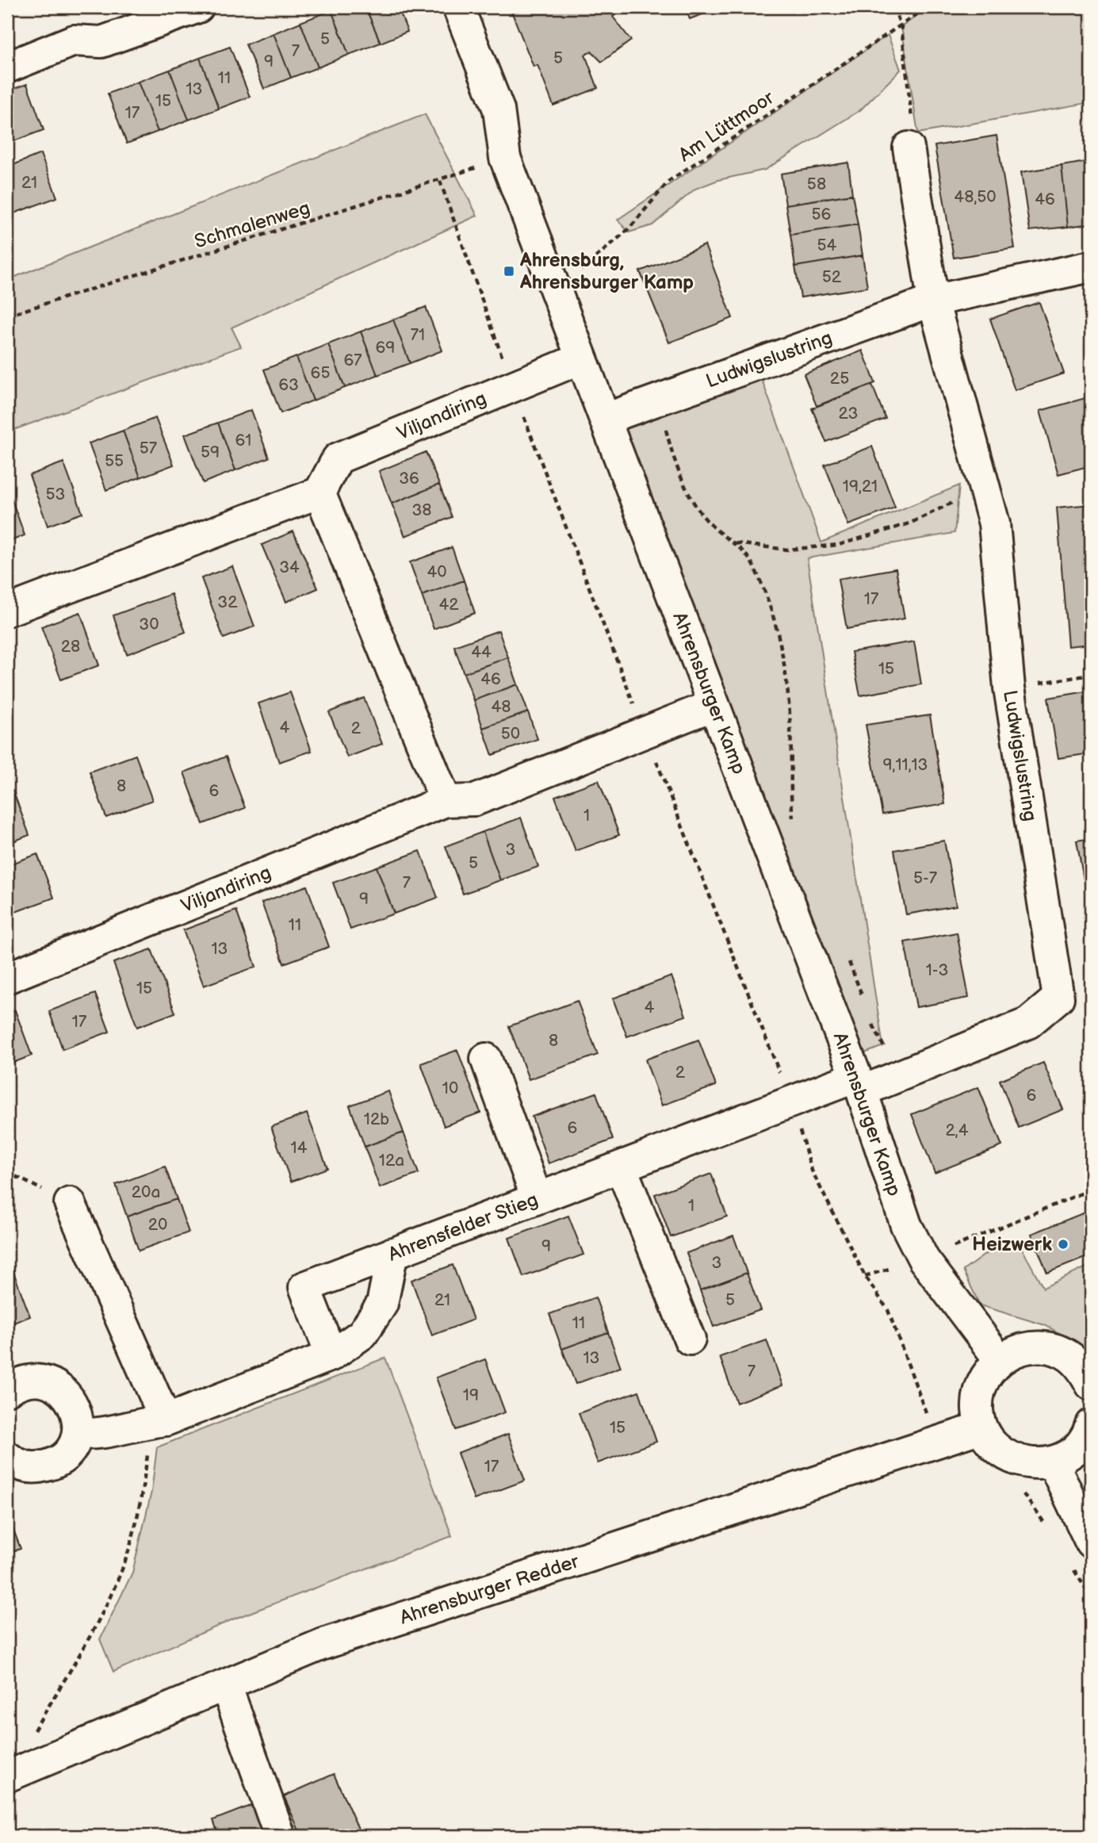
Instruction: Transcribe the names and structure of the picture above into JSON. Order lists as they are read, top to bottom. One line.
{"streets":{"street":["Ludwigslustring","Viljandiring","Ahrensburger Kamp","Ahrensfelder Stieg","Ahrensburger Redder"],"path":["Am Lüttmoor","Schmalenweg"]},"crossings":[["Am Lüttmoor","Ahrensburger Kamp"],["Schmalenweg","Ahrensburger Kamp"],["Ludwigslustring","Ahrensburger Kamp"],["Ludwigslustring","Ahrensfelder Stieg"],["Viljandiring","Ahrensburger Kamp"],["Ahrensburger Kamp","Ahrensfelder Stieg"]],"places":{"transit":["Ahrensburg, Ahrensburger Kamp"],"other":["Heizwerk"]},"house_numbers":["5","7","5","9","11","13","15","17","21","58","48,50","46","56","54","52","71","69","67","65","25","63","23","61","57","59","55","36","19,21","53","38","34","40","17","32","42","30","28","44","15","46","48","4","2","50","9,11,13","8","6","1","3","5","5-7","7","9","11","13","1-3","15","4","17","8","2","10","6","12b","6","2,4","14","12a","20a","1","20","9","3","21","5","11","13","7","19","15","17"]}
